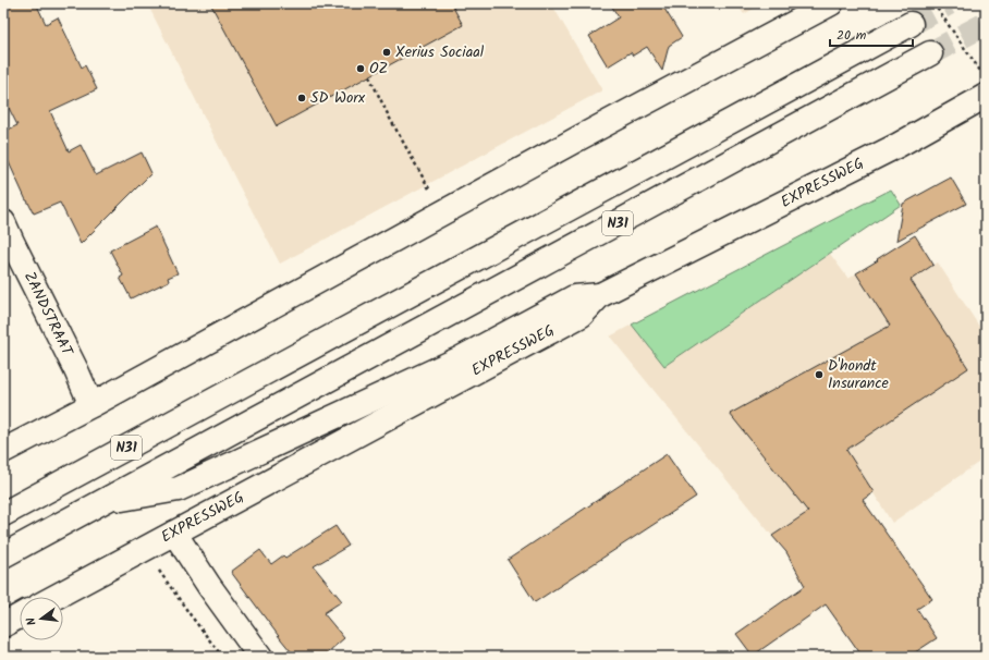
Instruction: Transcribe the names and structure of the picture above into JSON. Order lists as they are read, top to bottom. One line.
{"streets":{"main road":["EXPRESSWEG","N31","ZANDSTRAAT"]},"crossings":[["EXPRESSWEG","N31"]],"places":["Xerius Sociaal","OZ","SD Worx","D'hondt Insurance"],"scale_bar":"20 m","north":"left"}
